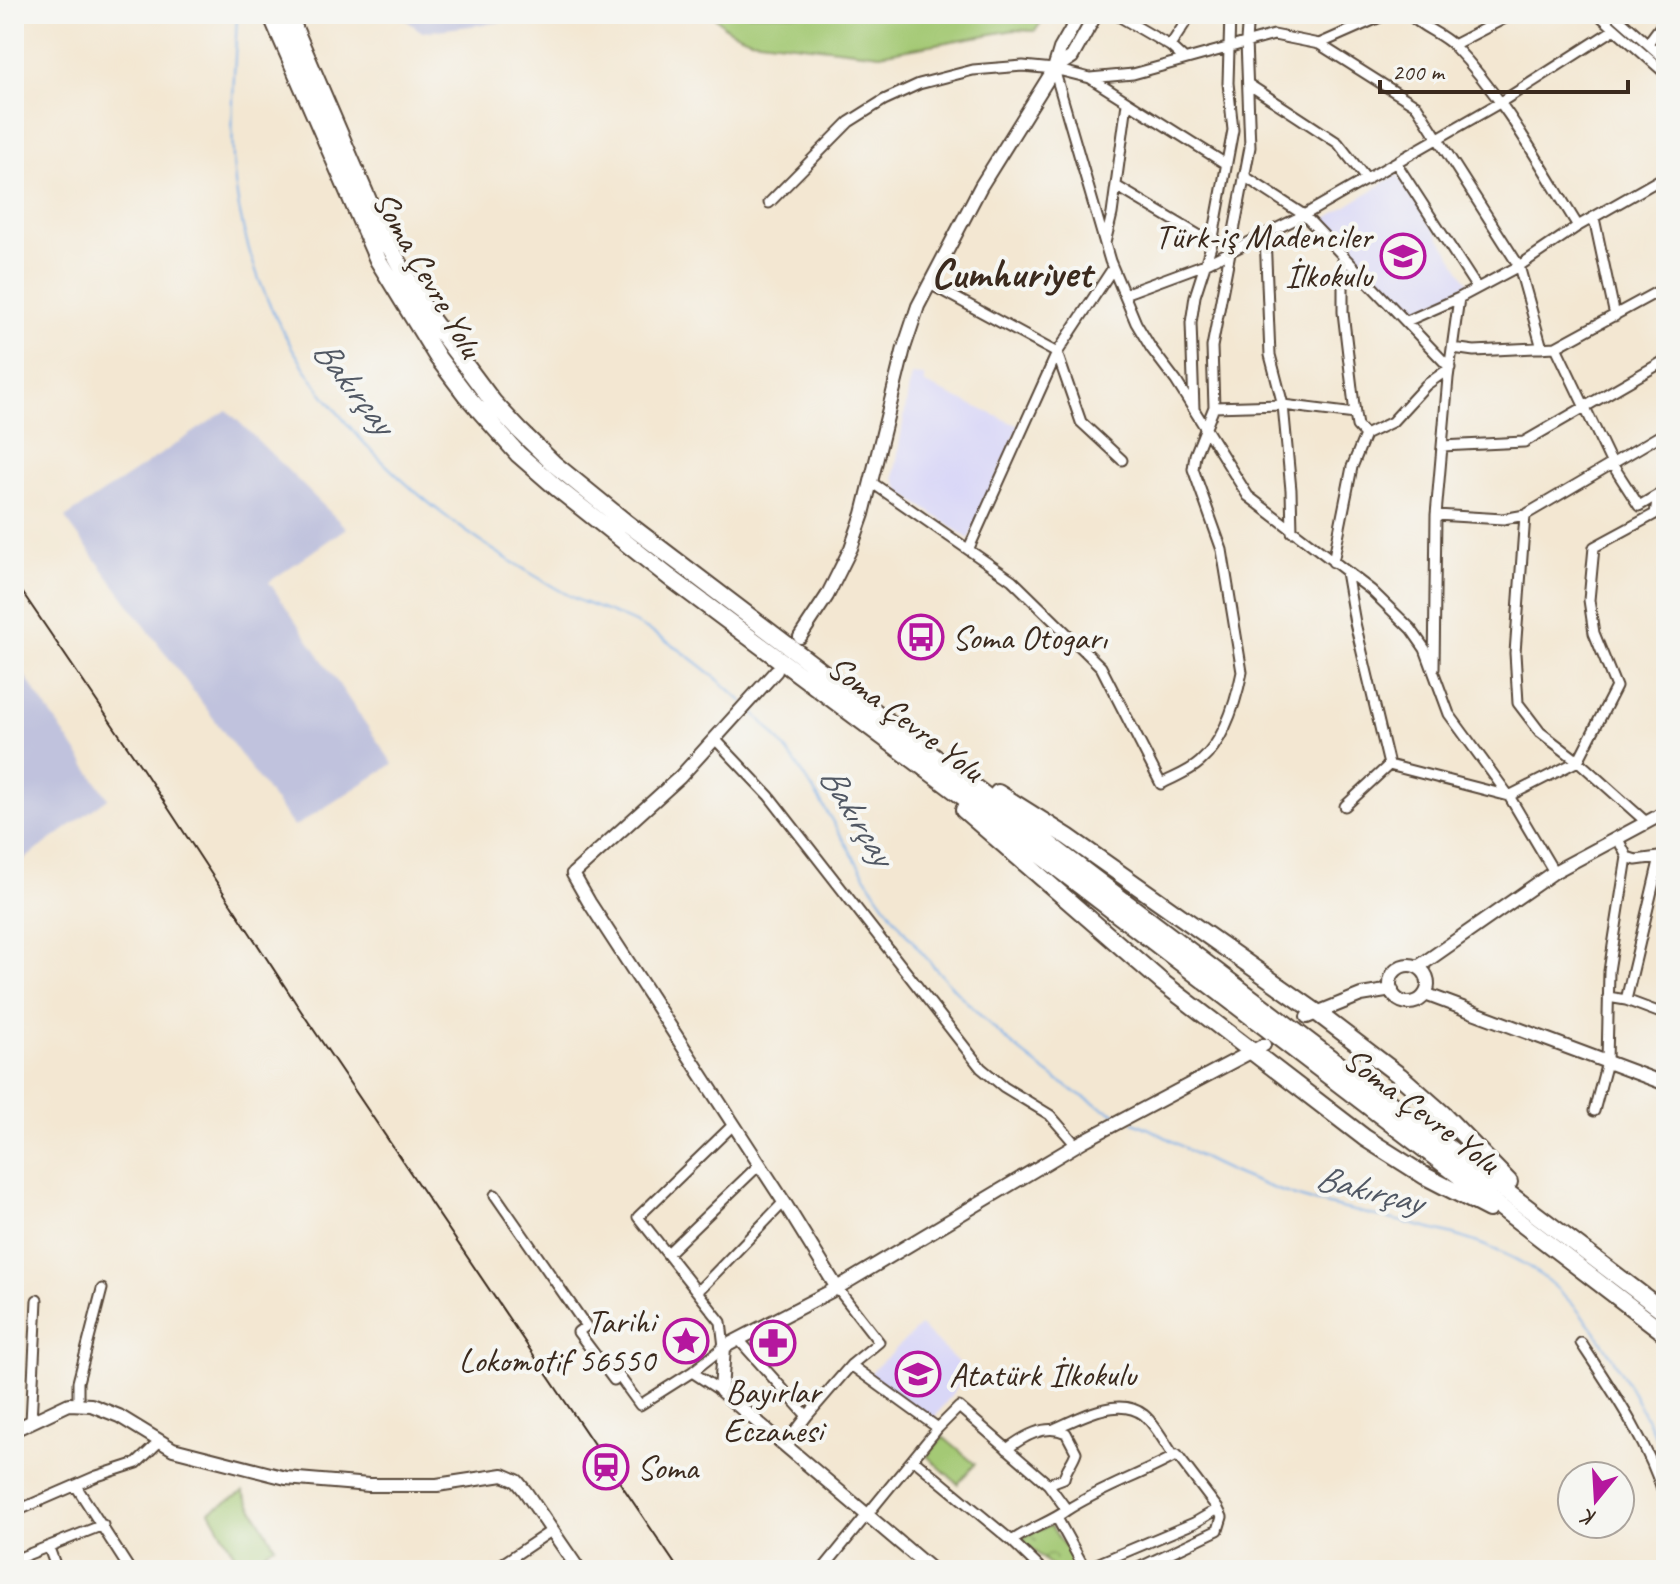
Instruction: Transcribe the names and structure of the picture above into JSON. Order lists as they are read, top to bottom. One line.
{"streets":{"highway":["Soma Çevre Yolu"]},"districts":["Cumhuriyet"],"water":["Bakırçay"],"places":{"school or university":["Türk-iş Madenciler İlkokulu","Atatürk İlkokulu"],"bus stop":["Soma Otogarı"],"place":["Tarihi Lokomotif 56550"],"pharmacy":["Bayırlar Eczanesi"],"station":["Soma"]},"scale_bar":"200 m","north":"bottom"}
